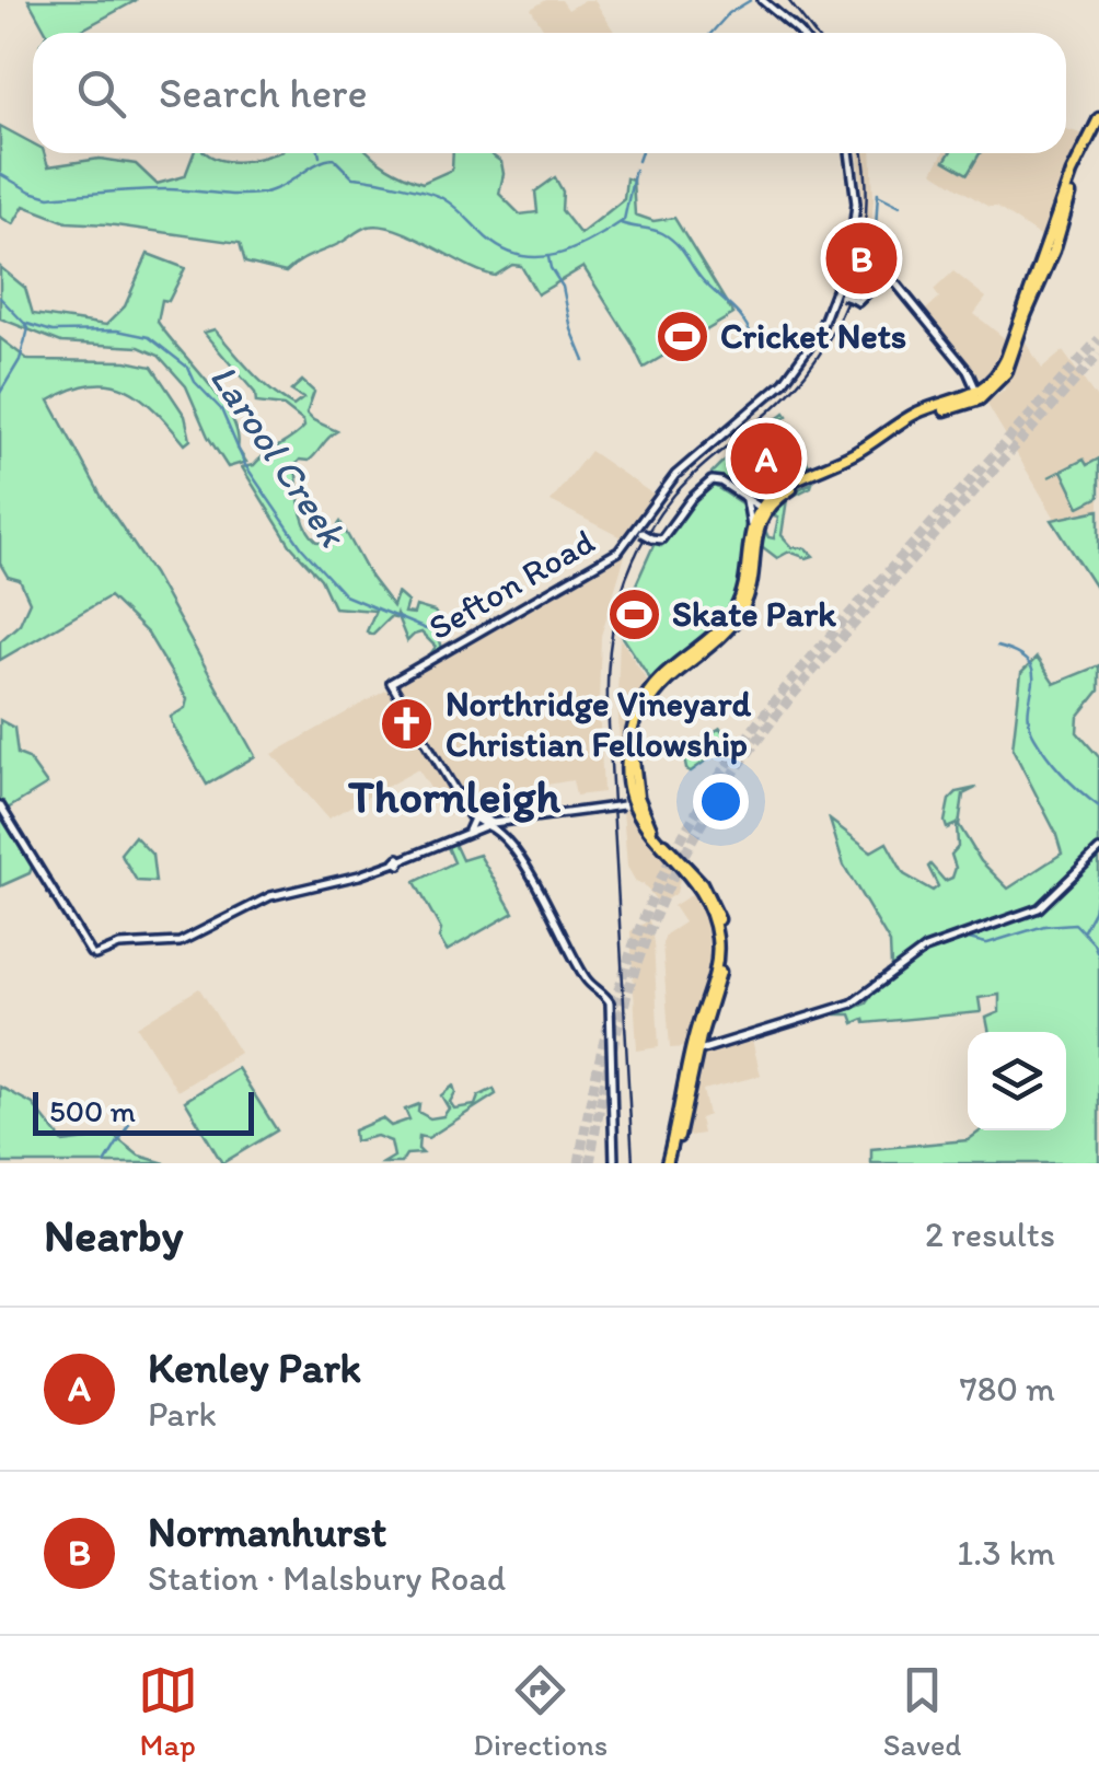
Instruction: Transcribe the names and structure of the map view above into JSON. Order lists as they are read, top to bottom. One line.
{"streets":{"main road":["Sefton Road"]},"districts":["Thornleigh"],"water":["Larool Creek"],"places":{"sports":["Cricket Nets","Skate Park"],"church":["Northridge Vineyard Christian Fellowship"]},"scale_bar":"500 m","page":{"search":"Search here","pins":["B","A"],"scale":"500 m","heading":["Nearby","2 results"],"list":[{"mark":"A","name":"Kenley Park","note":"Park","value":"780 m"},{"mark":"B","name":"Normanhurst","note":"Station · Malsbury Road","value":"1.3 km"}],"nav":["Map","Directions","Saved"]}}
